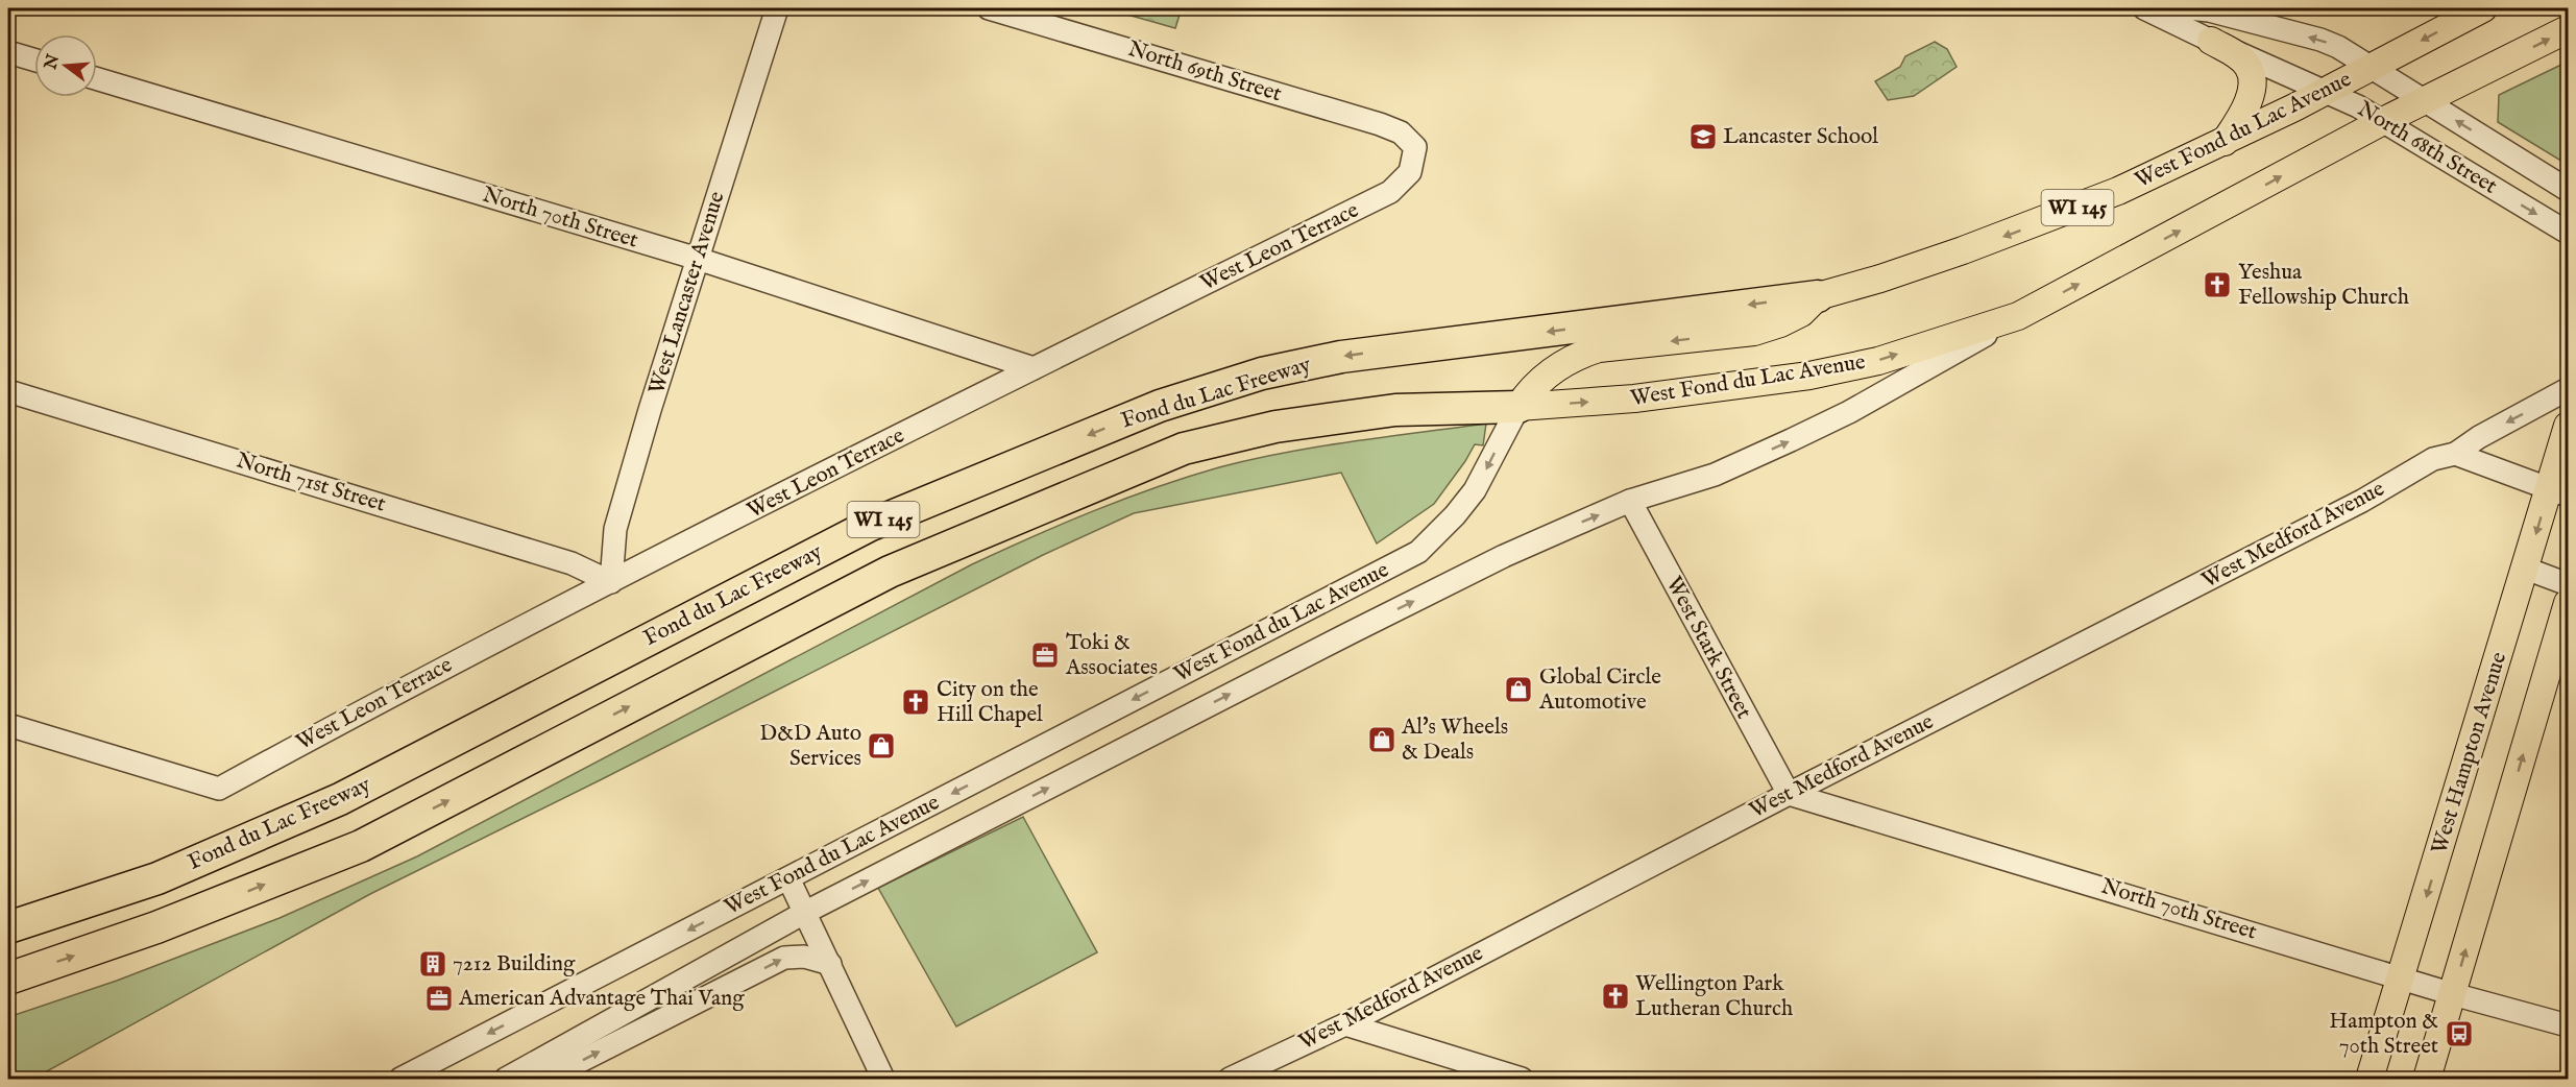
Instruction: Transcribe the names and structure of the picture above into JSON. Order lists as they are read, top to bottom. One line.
{"streets":{"highway":["WI 145","Fond du Lac Freeway"],"main road":["West Fond du Lac Avenue","West Hampton Avenue"],"street":["North 69th Street","North 68th Street","North 70th Street","West Leon Terrace","West Lancaster Avenue","North 71st Street","West Medford Avenue","West Stark Street"]},"crossings":[["North 69th Street","West Leon Terrace"],["West Fond du Lac Avenue","North 68th Street"],["West Fond du Lac Avenue","Fond du Lac Freeway"],["West Fond du Lac Avenue","West Stark Street"],["North 70th Street","West Leon Terrace"],["North 70th Street","West Lancaster Avenue"],["North 70th Street","West Medford Avenue"],["North 70th Street","West Stark Street"],["North 70th Street","West Hampton Avenue"],["West Leon Terrace","West Lancaster Avenue"],["West Leon Terrace","North 71st Street"],["West Lancaster Avenue","North 71st Street"],["West Medford Avenue","West Stark Street"]],"places":{"school or university":["Lancaster School"],"church":["Yeshua Fellowship Church","City on the Hill Chapel","Wellington Park Lutheran Church"],"office":["Toki & Associates","American Advantage Thai Vang"],"shop":["Global Circle Automotive","Al's Wheels & Deals","D&D Auto Services"],"building":["7212 Building"],"bus stop":["Hampton & 70th Street"]},"north":"left"}
